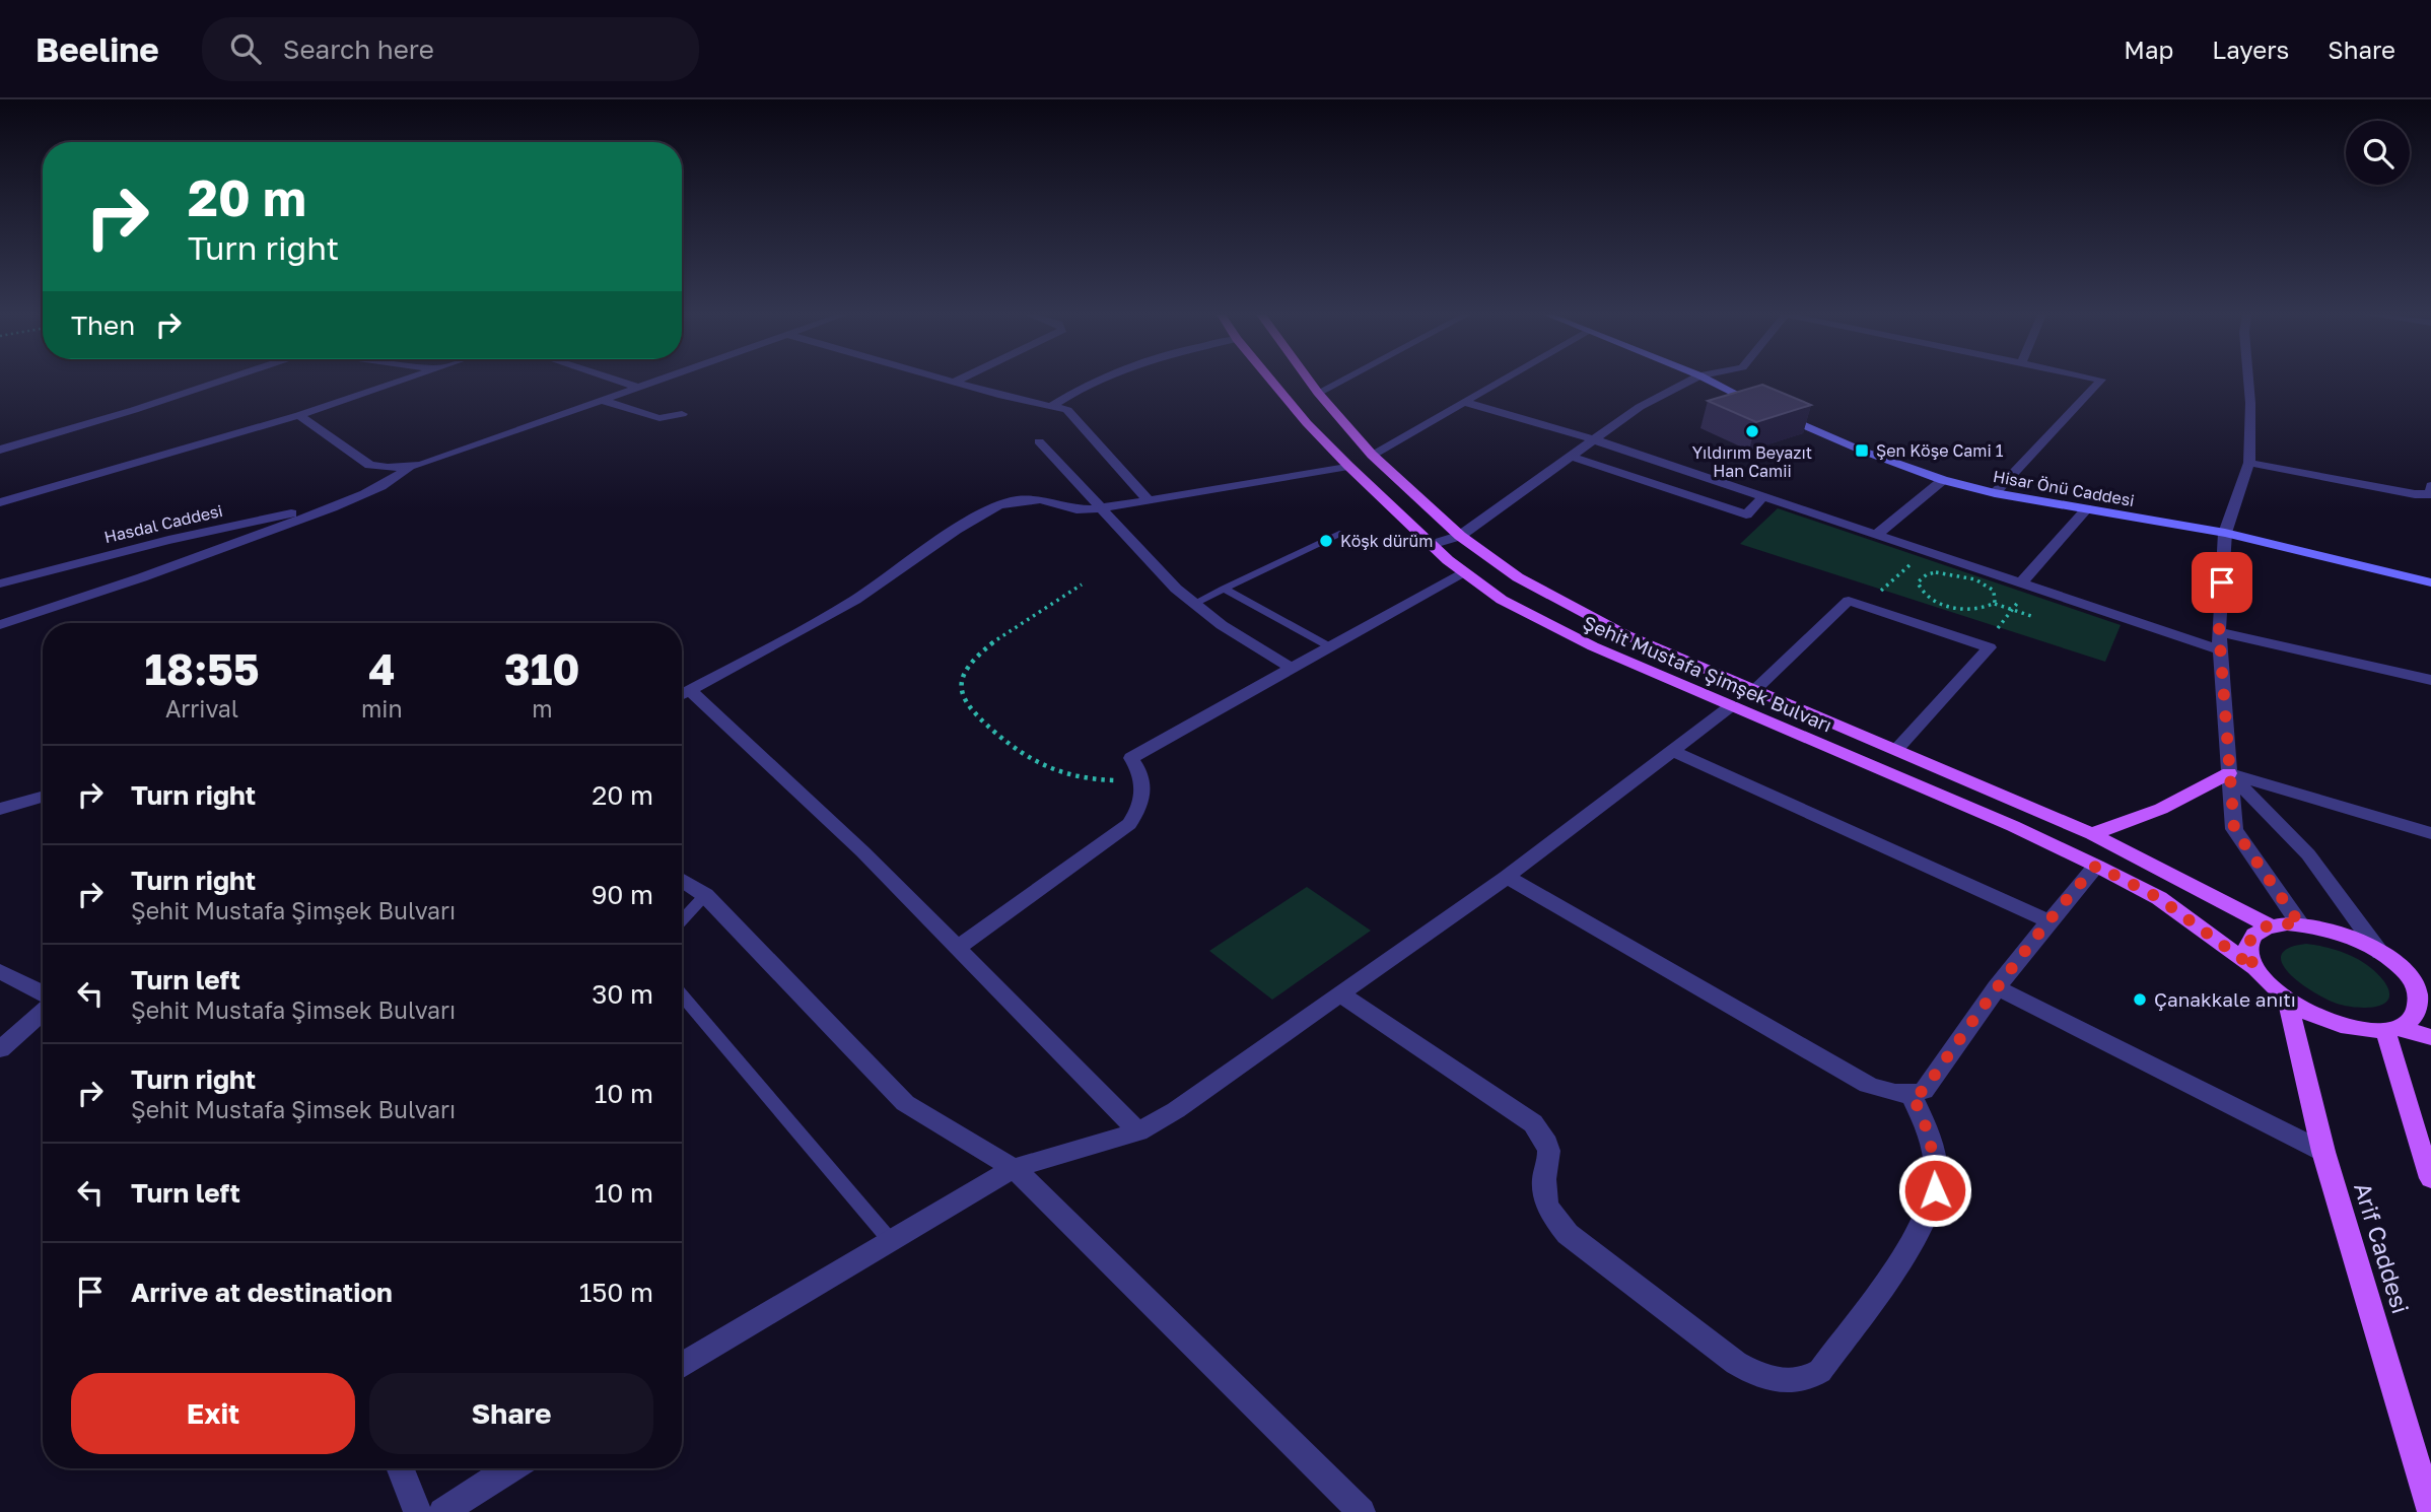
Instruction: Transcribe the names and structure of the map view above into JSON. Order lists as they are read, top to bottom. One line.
{"streets":{"main road":["Hisar Önü Caddesi","Şehit Mustafa Şimşek Bulvarı","Arif Caddesi"],"street":["Hasdal Caddesi"]},"crossings":[["Şehit Mustafa Şimşek Bulvarı","Arif Caddesi"]],"places":{"other":["Yıldırım Beyazıt Han Camii","Köşk dürüm","Çanakkale anıtı"],"transit":["Şen Köşe Cami 1"]},"page":{"header":"Beeline","search":"Search here","nav":["Map","Layers","Share"],"turn":["20 m","Turn right"],"then":"Then","eta":["18:55","Arrival","4","min","310","m"],"list":[{"name":"Turn right","value":"20 m"},{"name":"Turn right","note":"Şehit Mustafa Şimşek Bulvarı","value":"90 m"},{"name":"Turn left","note":"Şehit Mustafa Şimsek Bulvarı","value":"30 m"},{"name":"Turn right","note":"Şehit Mustafa Şimsek Bulvarı","value":"10 m"},{"name":"Turn left","value":"10 m"},{"name":"Arrive at destination","value":"150 m"}],"buttons":["Exit","Share"]}}
